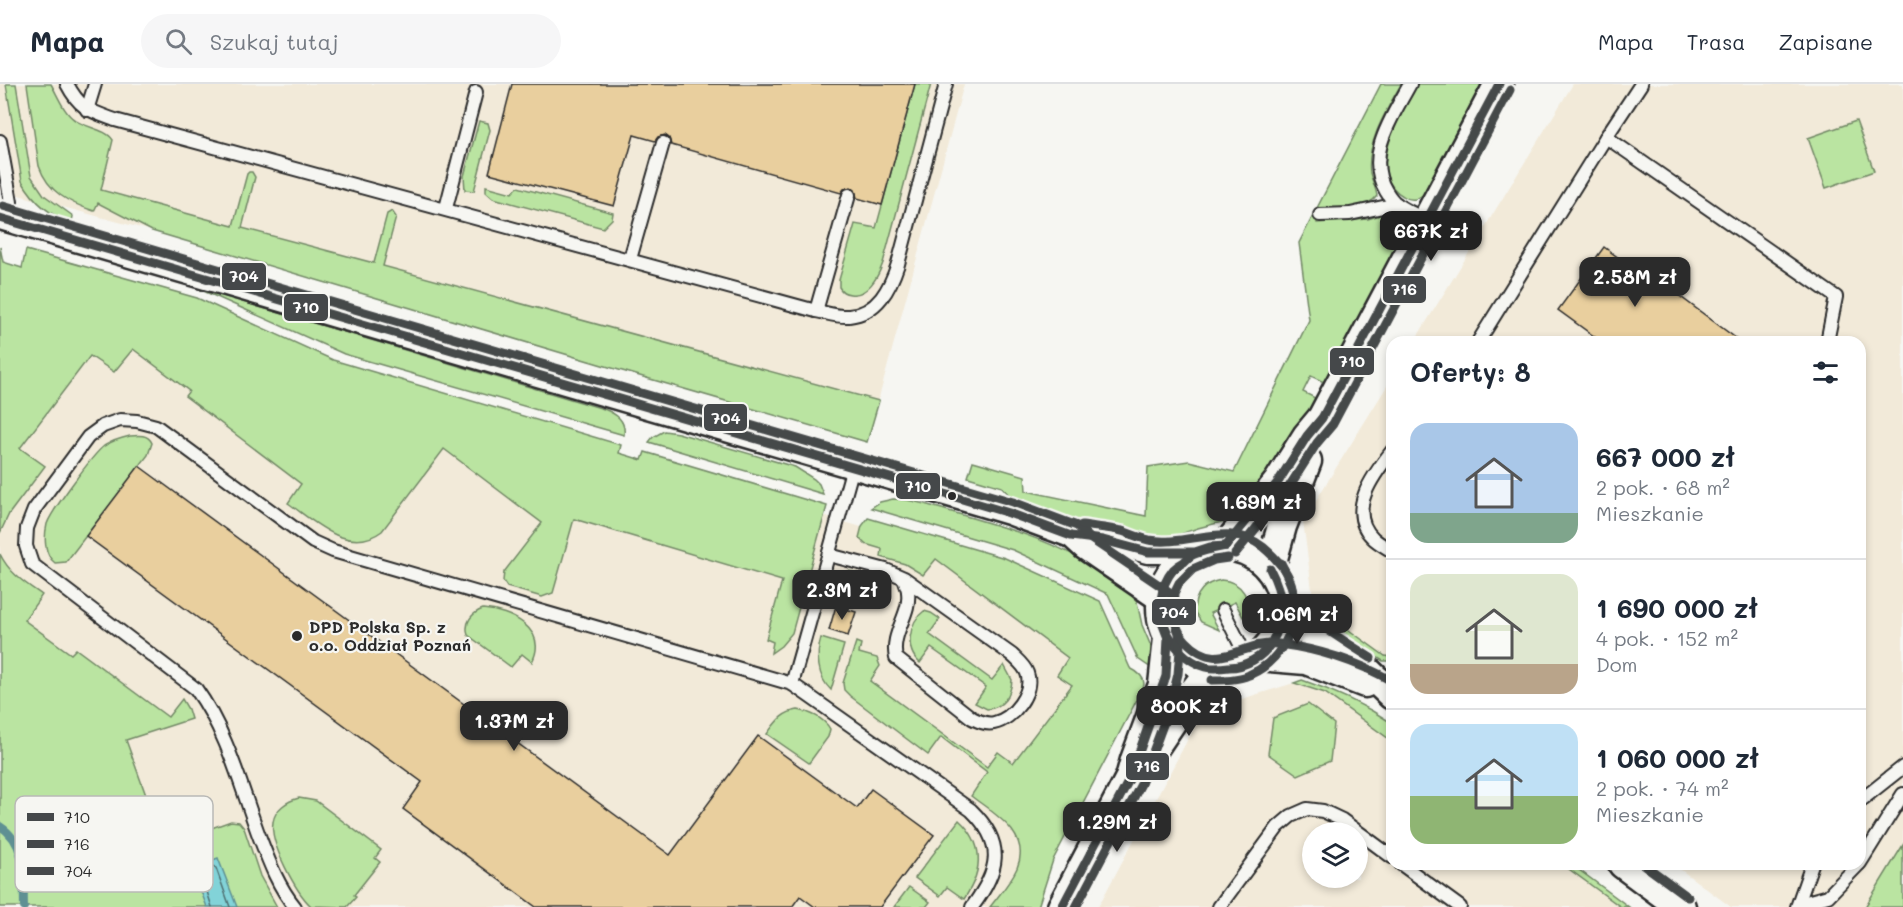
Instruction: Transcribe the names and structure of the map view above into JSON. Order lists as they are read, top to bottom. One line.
{"places":["DPD Polska Sp. z o.o. Oddział Poznań"],"lines":["transit line 710","transit line 716","transit line 704"],"legend":["710","716","704"],"page":{"header":"Mapa","search":"Szukaj tutaj","nav":["Mapa","Trasa","Zapisane"],"price":["667K zł","2.58M zł","1.69M zł","2.3M zł","1.06M zł","800K zł","1.37M zł","1.29M zł"],"heading":"Oferty: 8","list":[{"name":"667 000 zł","note":"2 pok. · 68 m² · Mieszkanie"},{"name":"1 690 000 zł","note":"4 pok. · 152 m² · Dom"},{"name":"1 060 000 zł","note":"2 pok. · 74 m² · Mieszkanie"}]}}
